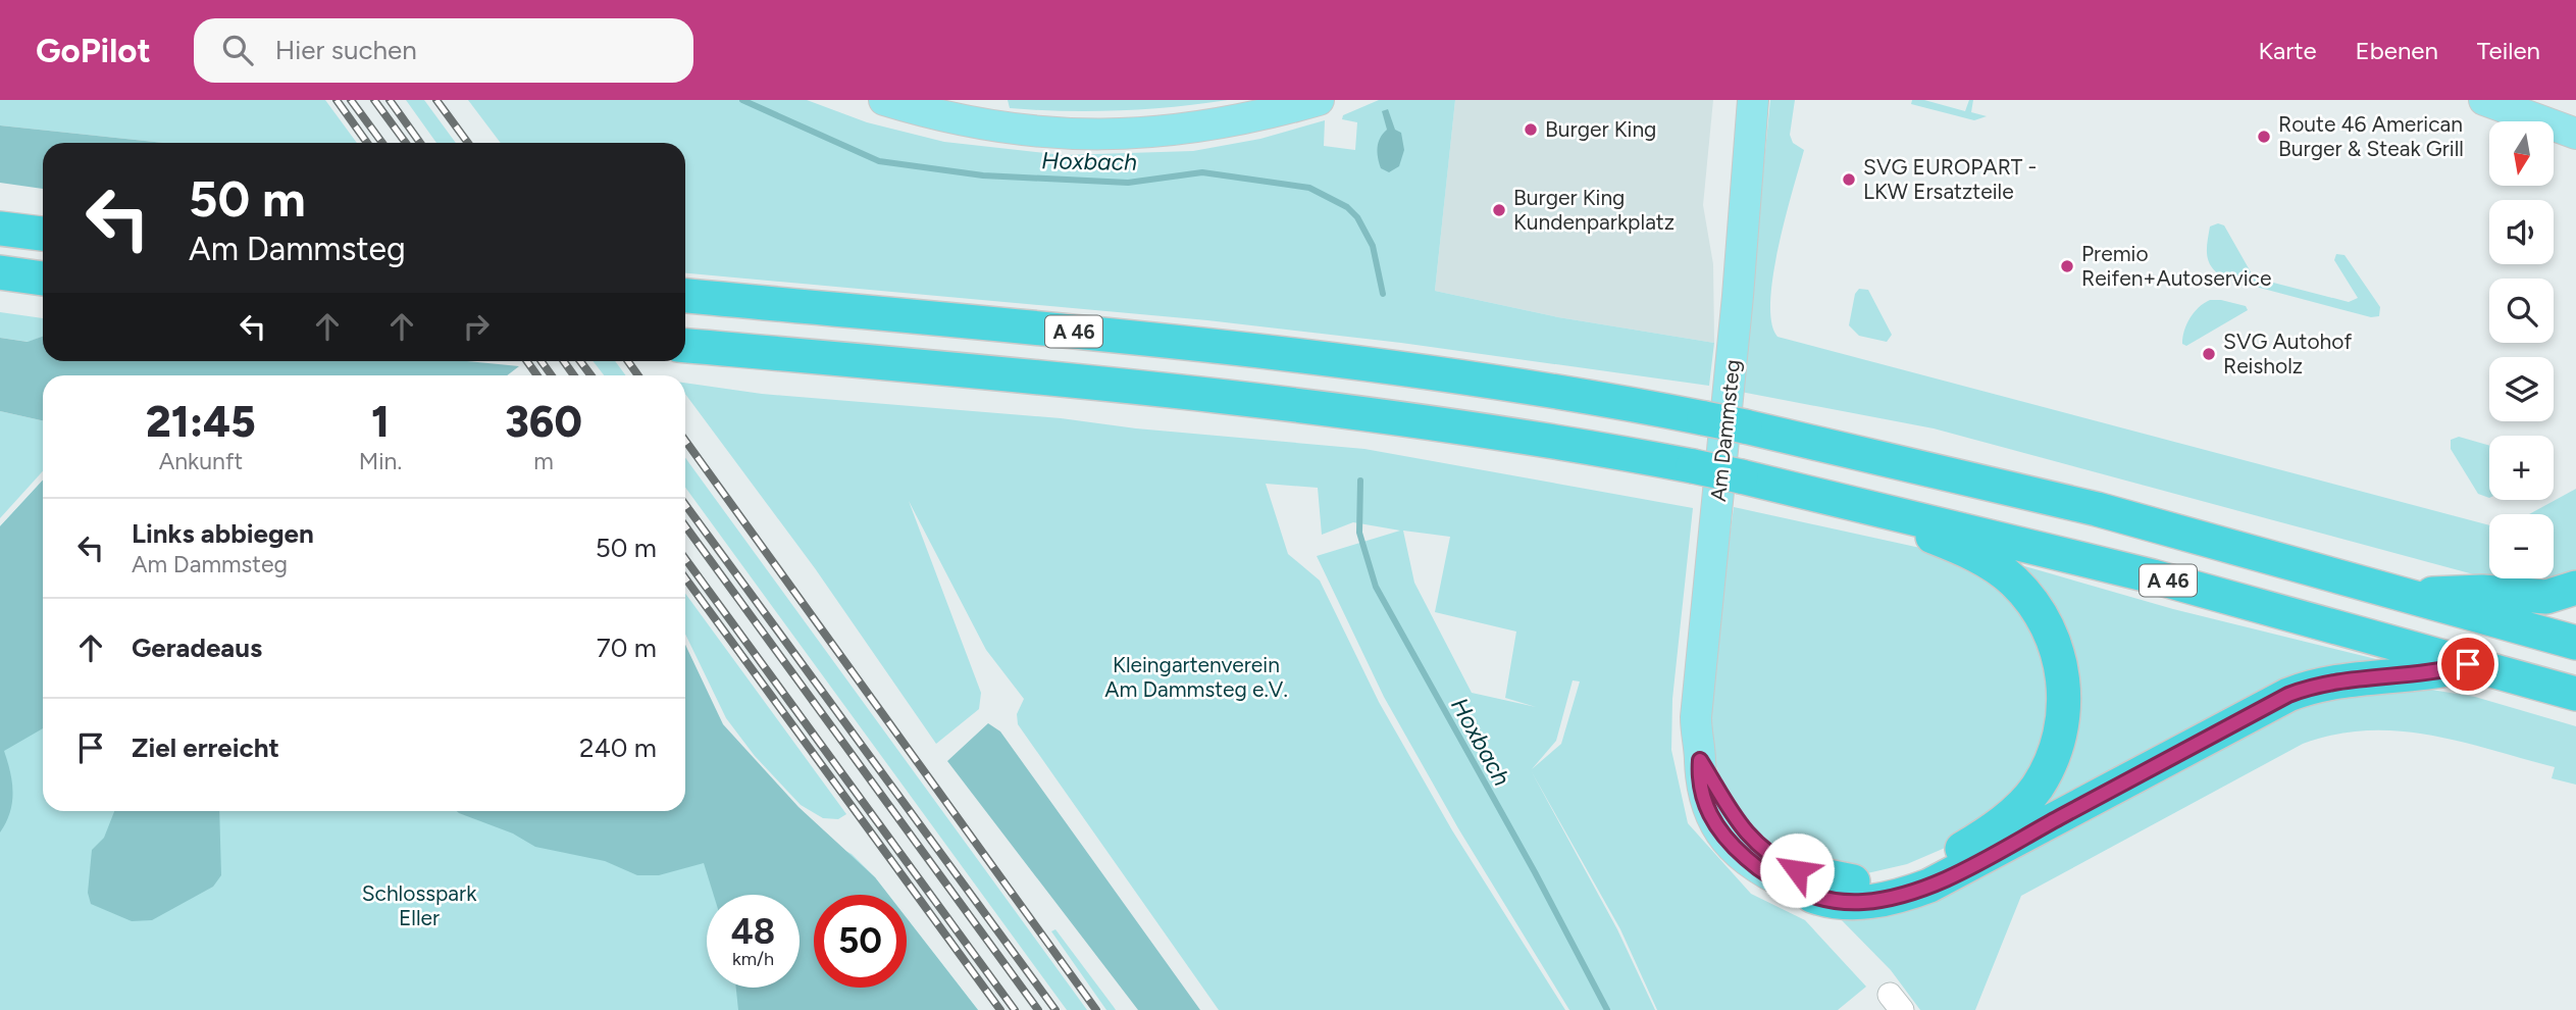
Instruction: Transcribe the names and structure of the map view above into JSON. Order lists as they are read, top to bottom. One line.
{"streets":{"highway":["A 46"],"main road":["Am Dammsteg"]},"water":["Hoxbach"],"parks":["Kleingartenverein Am Dammsteg e.V.","Schlosspark Eller"],"places":["Burger King","Route 46 American Burger & Steak Grill","SVG EUROPART - LKW Ersatzteile","Burger King Kundenparkplatz","Premio Reifen+Autoservice","SVG Autohof Reisholz"],"north":"bottom","page":{"header":"GoPilot","search":"Hier suchen","nav":["Karte","Ebenen","Teilen"],"map_buttons":["+","−"],"turn":["50 m","Am Dammsteg"],"eta":["21:45","Ankunft","1","Min.","360","m"],"list":[{"name":"Links abbiegen","note":"Am Dammsteg","value":"50 m"},{"name":"Geradeaus","value":"70 m"},{"name":"Ziel erreicht","value":"240 m"}],"speed":"48 km/h","limit":"50"}}
